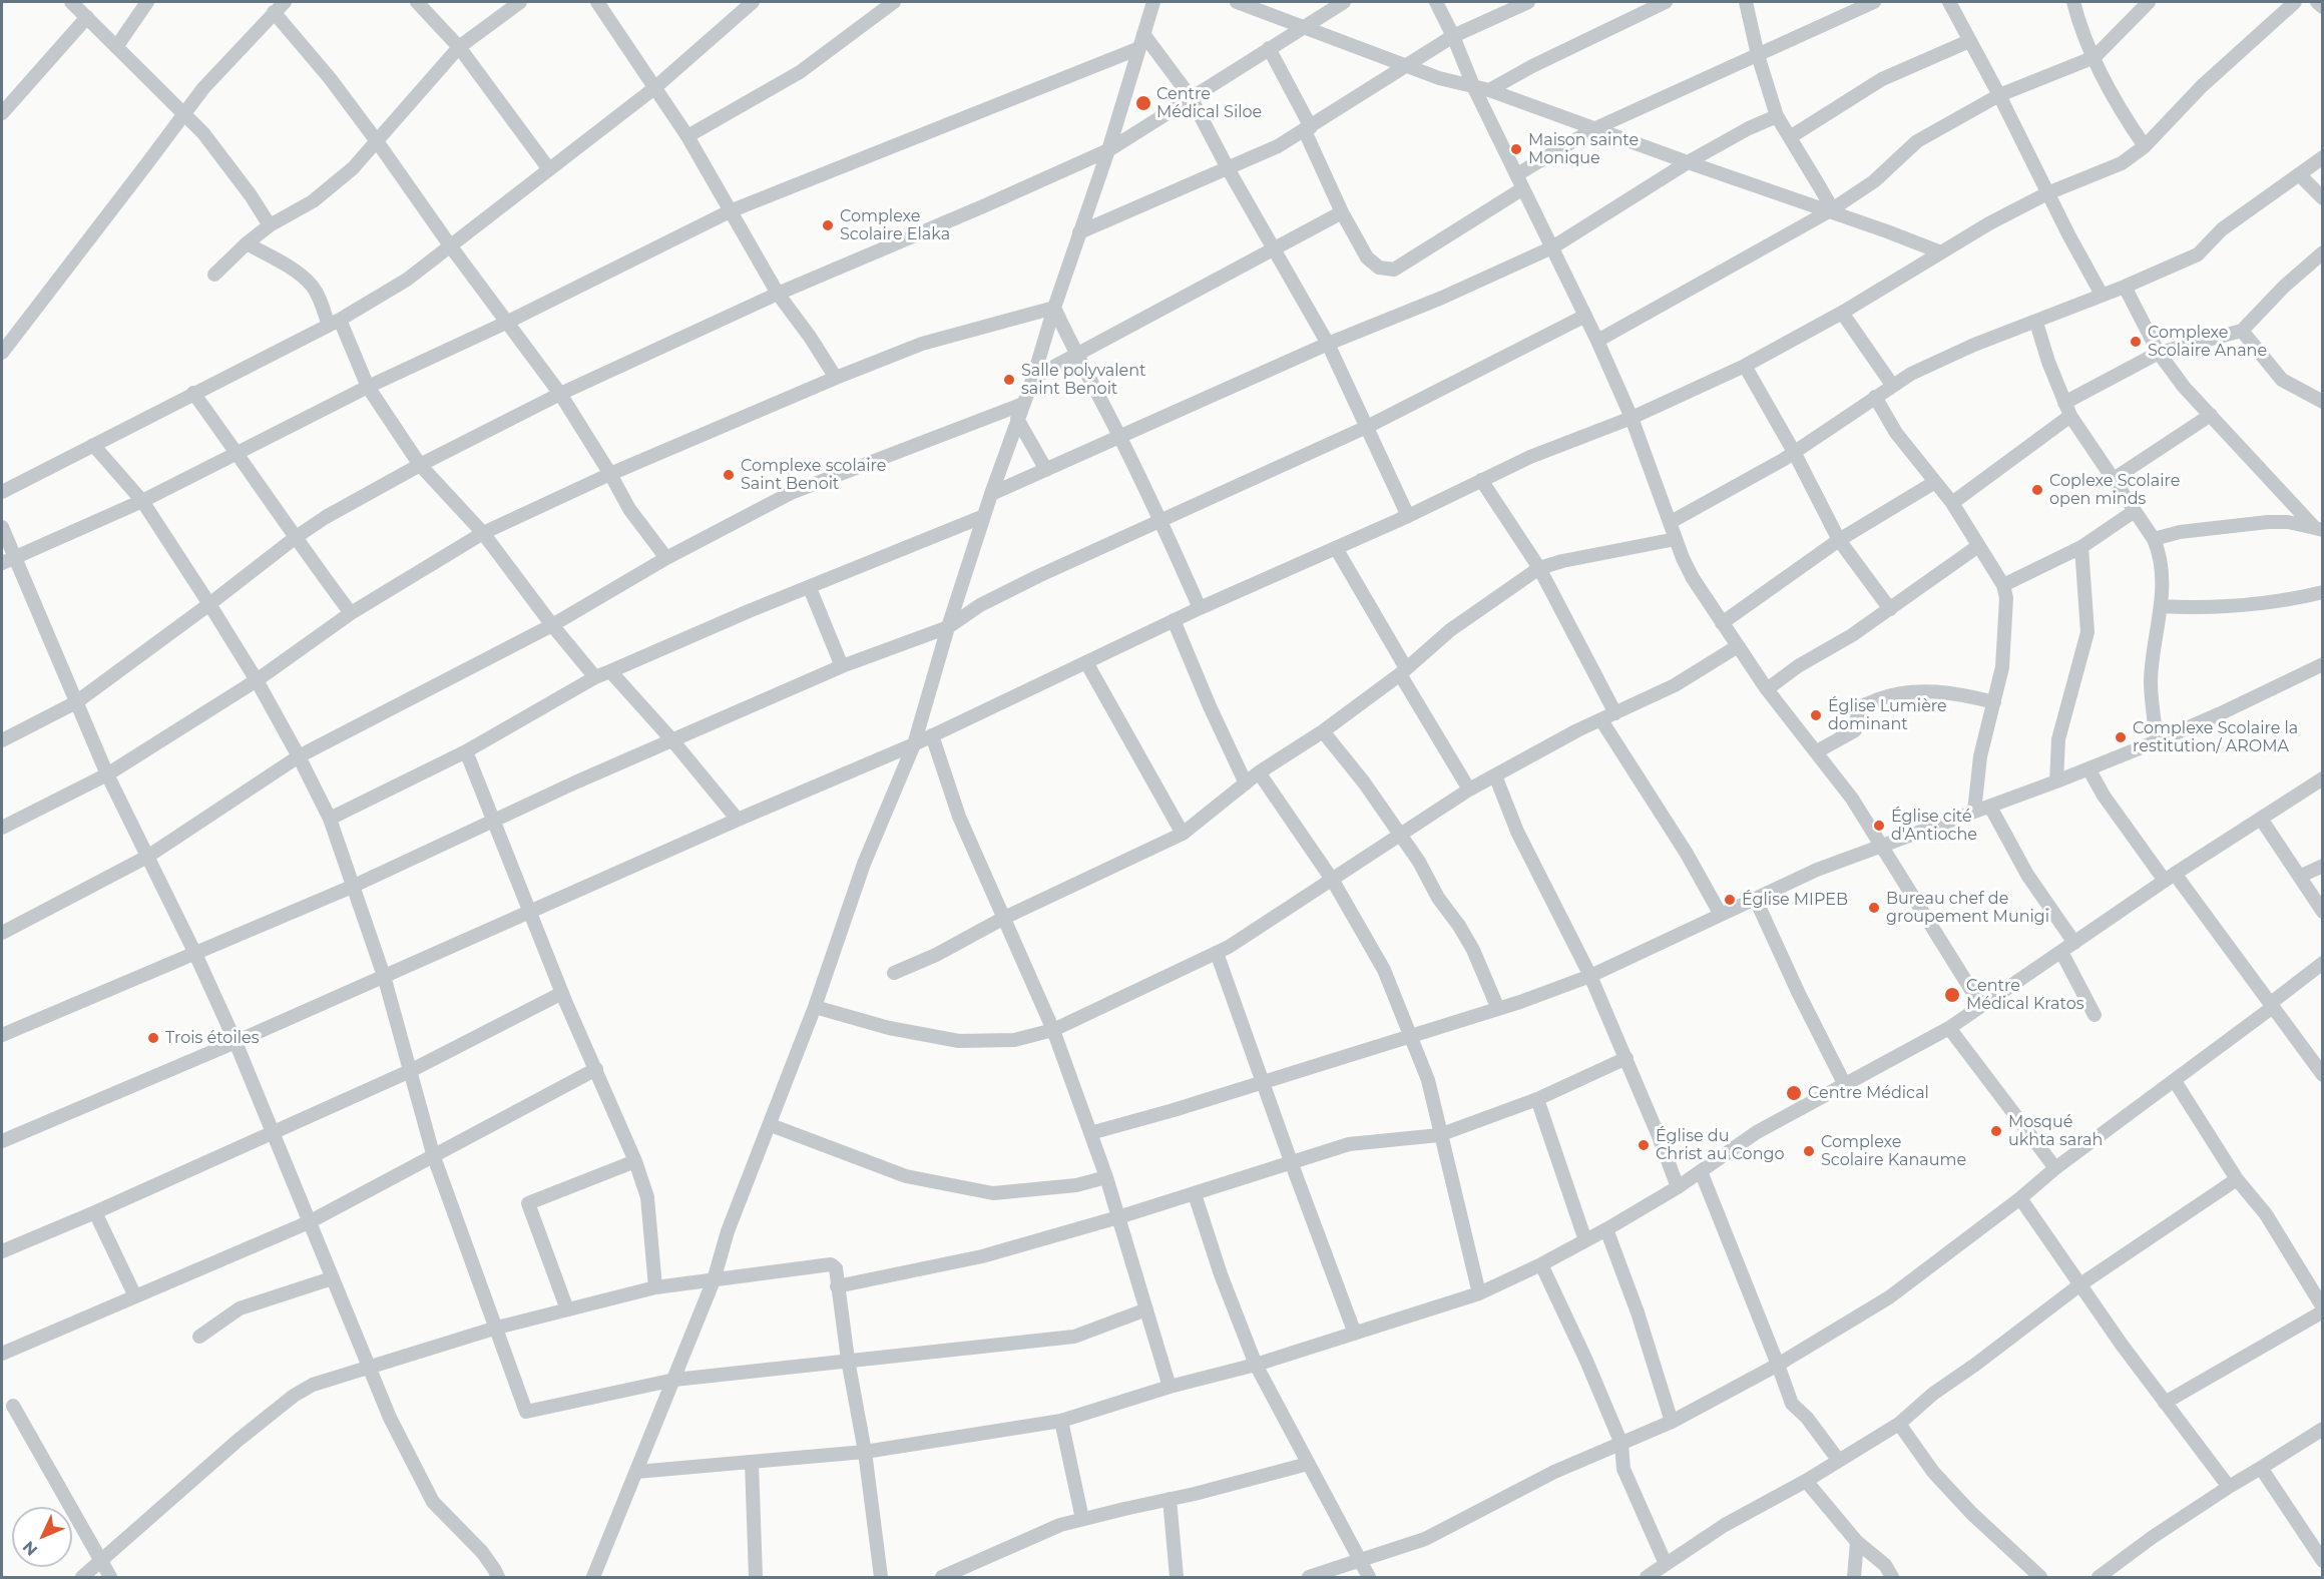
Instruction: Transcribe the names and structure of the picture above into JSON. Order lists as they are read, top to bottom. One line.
{"places":["Centre Médical Siloe","Maison sainte Monique","Complexe Scolaire Elaka","Complexe Scolaire Anane","Salle polyvalent saint Benoit","Complexe scolaire Saint Benoit","Coplexe Scolaire open minds","Église Lumière dominant","Complexe Scolaire la restitution/ AROMA","Église cité d'Antioche","Église MIPEB","Bureau chef de groupement Munigi","Centre Médical Kratos","Trois étoiles","Centre Médical","Mosqué ukhta sarah","Église du Christ au Congo","Complexe Scolaire Kanaume"],"north":"bottom left"}
